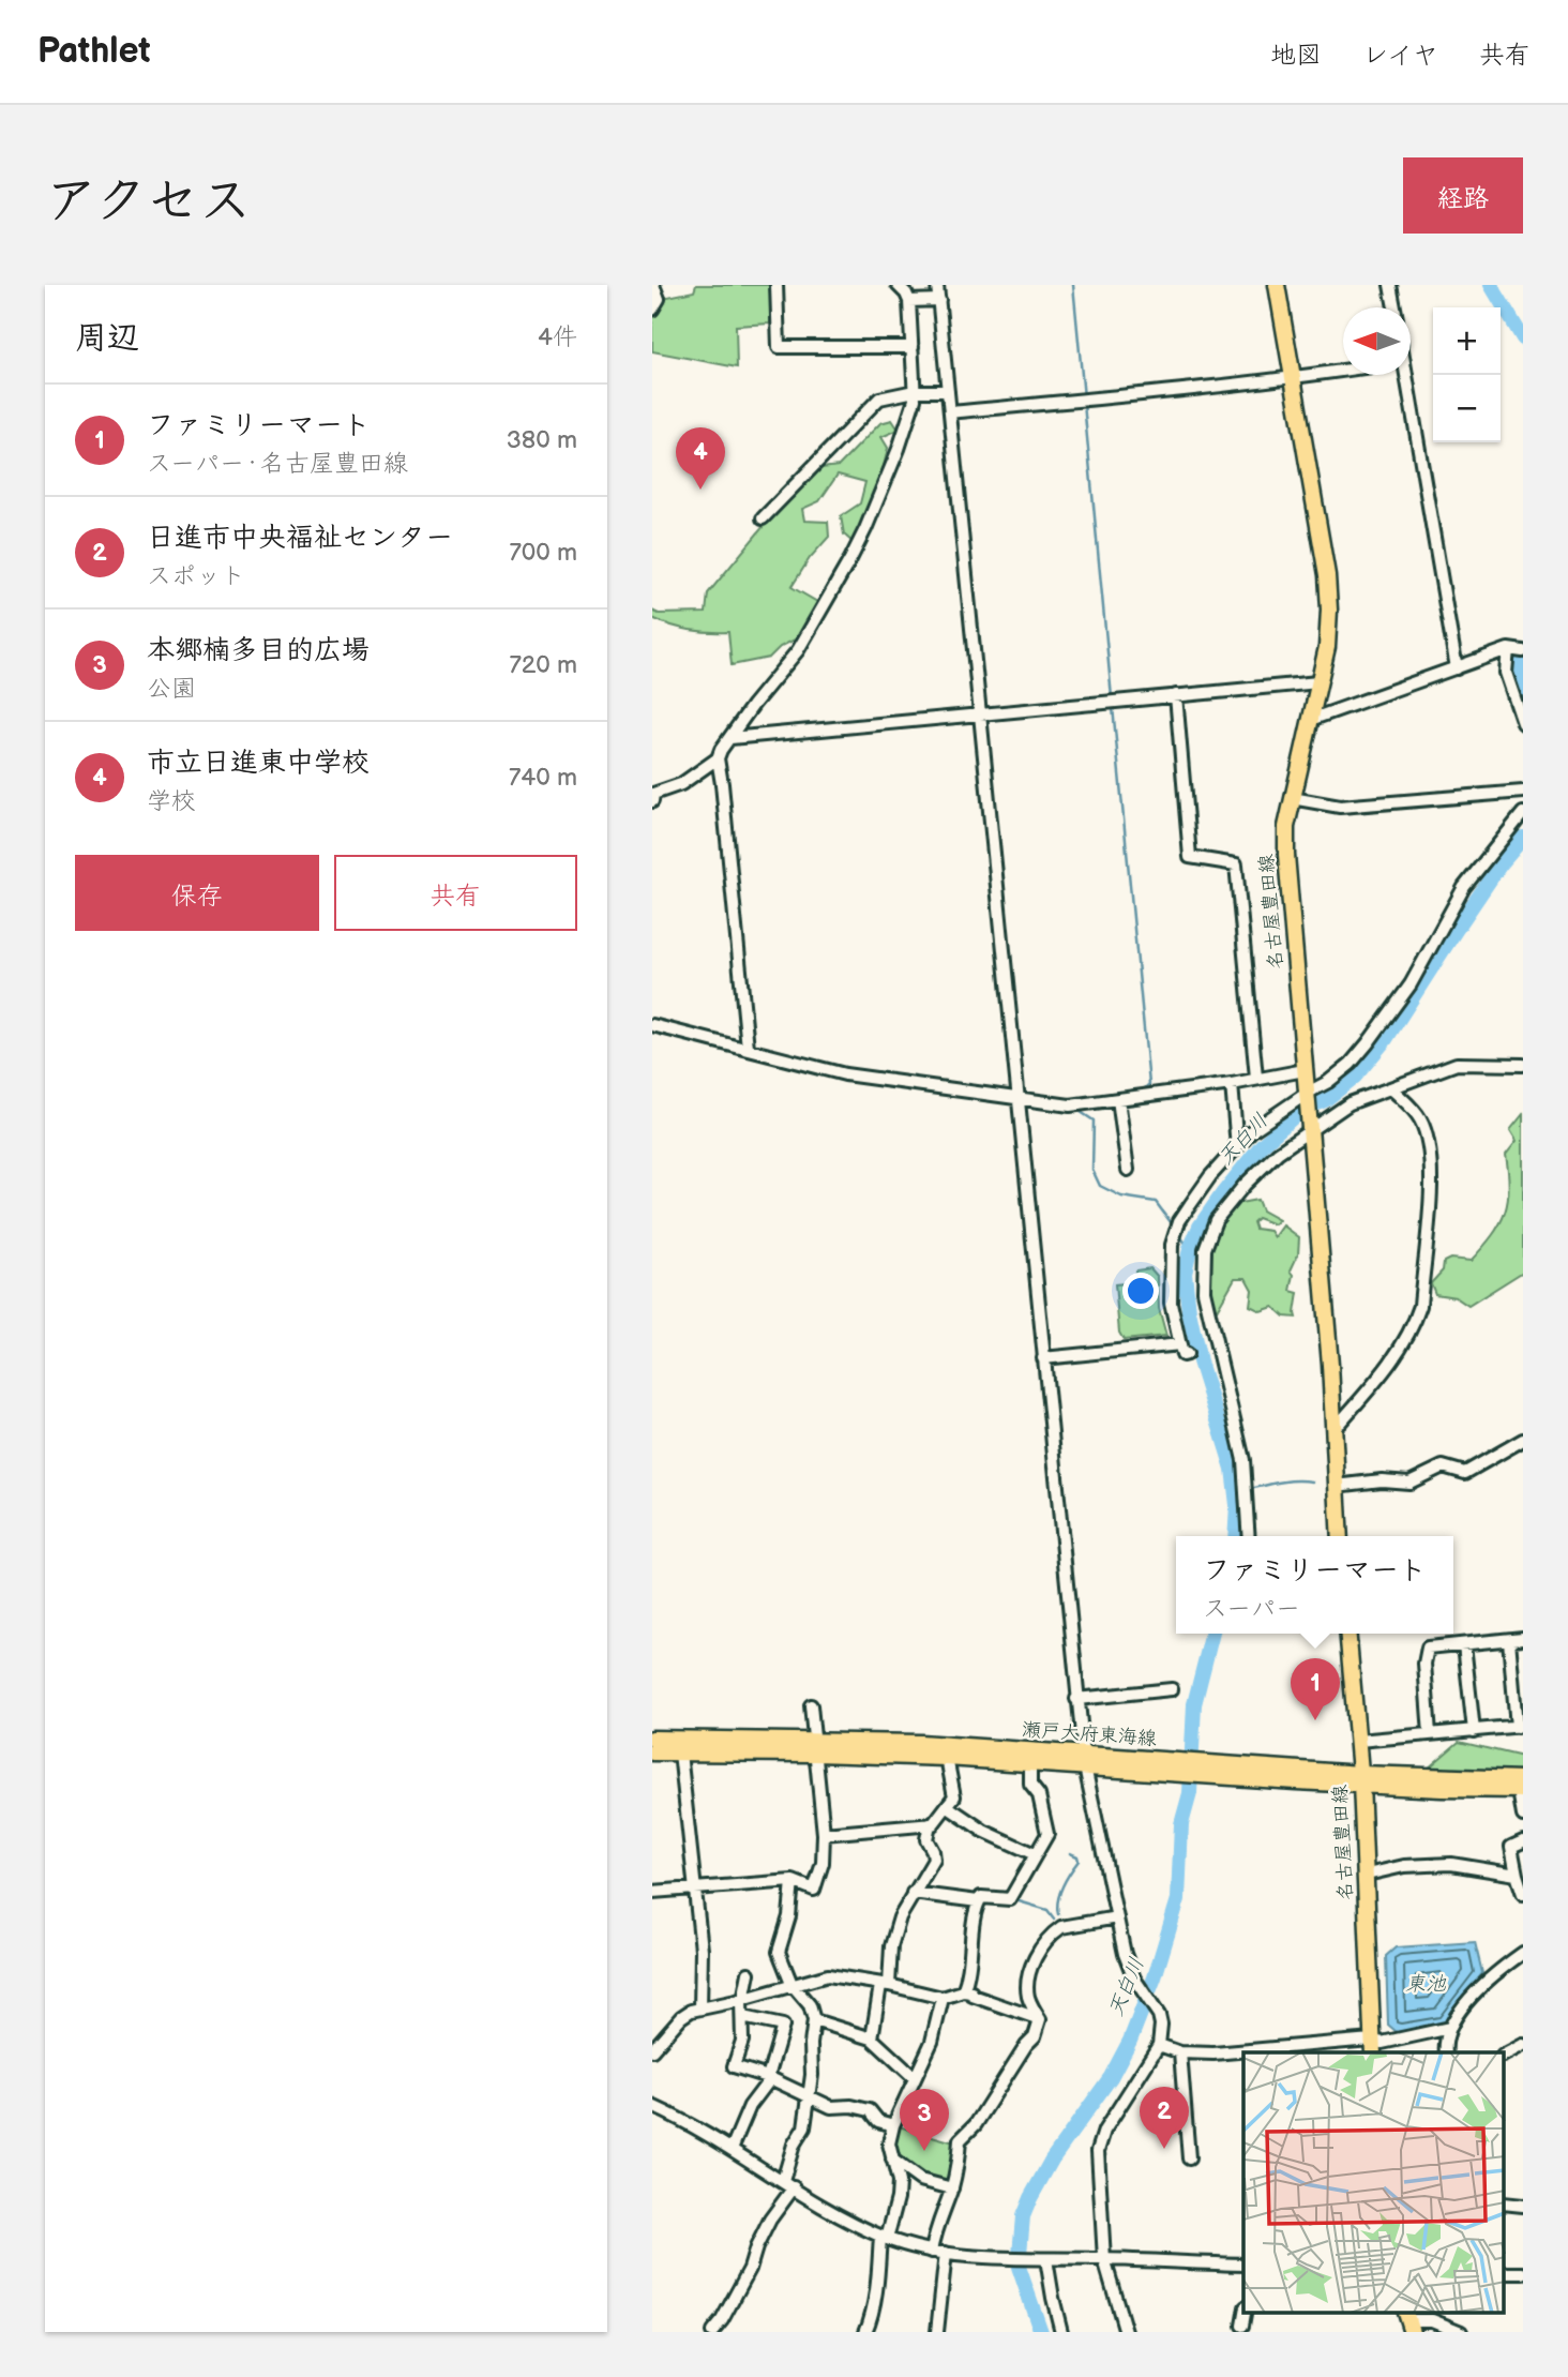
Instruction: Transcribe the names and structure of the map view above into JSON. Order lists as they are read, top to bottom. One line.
{"streets":{"main road":["名古屋豊田線","瀬戸大府東海線"]},"crossings":[["名古屋豊田線","瀬戸大府東海線"]],"water":["天白川","東池"],"north":"left","page":{"header":"Pathlet","nav":["地図","レイヤ","共有"],"title":"アクセス","buttons":["経路",["保存","共有"]],"heading":["周辺","4件"],"map_buttons":["+","−"],"list":[{"mark":"1","name":"ファミリーマート","note":"スーパー · 名古屋豊田線","value":"380 m"},{"mark":"2","name":"日進市中央福祉センター","note":"スポット","value":"700 m"},{"mark":"3","name":"本郷楠多目的広場","note":"公園","value":"720 m"},{"mark":"4","name":"市立日進東中学校","note":"学校","value":"740 m"}],"pins":["4","1","2","3"],"popup":["ファミリーマート","スーパー"]}}
